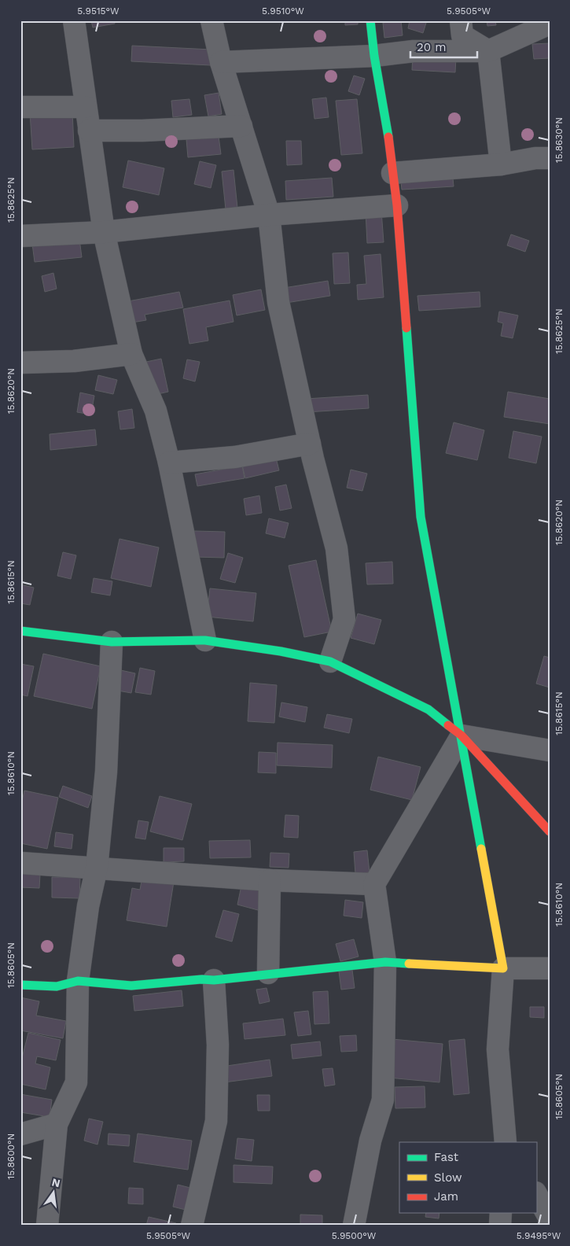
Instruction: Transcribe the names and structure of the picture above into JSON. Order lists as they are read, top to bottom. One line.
{"legend":["Fast","Slow","Jam"],"scale_bar":"20 m","north":"top","coordinates":["5.9515°W","5.9510°W","5.9505°W","15.8630°N","15.8625°N","15.8620°N","15.8615°N","15.8610°N","15.8605°N","15.8600°N","5.9500°W","5.9495°W"]}
